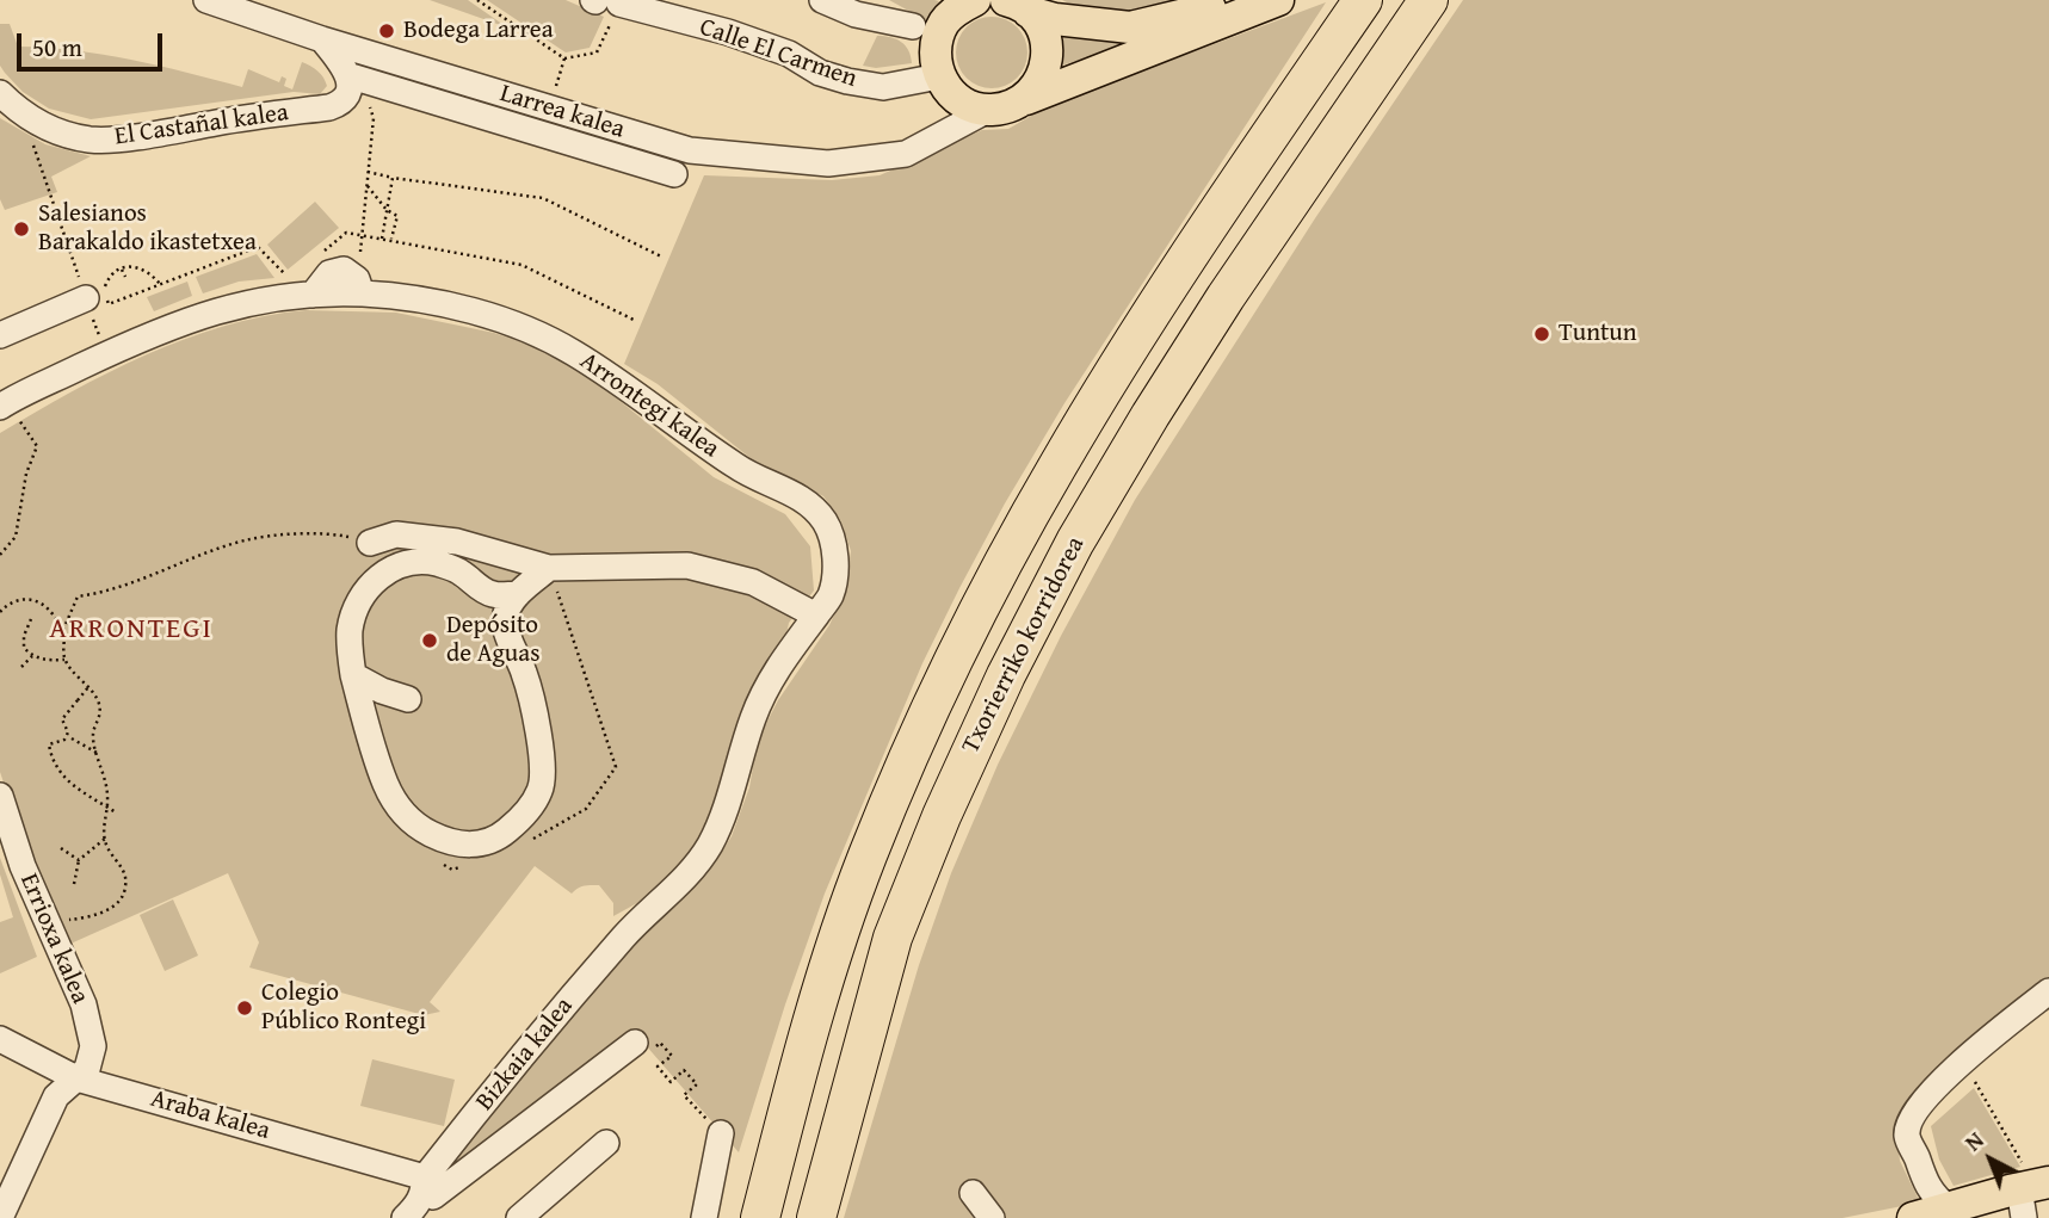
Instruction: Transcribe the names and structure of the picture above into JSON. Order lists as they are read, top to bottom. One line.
{"streets":{"highway":["Txorierriko korridorea"],"street":["Calle El Carmen","Larrea kalea","El Castañal kalea","Arrontegi kalea","Errioxa kalea","Bizkaia kalea","Araba kalea"]},"crossings":[["Arrontegi kalea","Bizkaia kalea"],["Errioxa kalea","Araba kalea"],["Bizkaia kalea","Araba kalea"]],"districts":["ARRONTEGI"],"places":["Bodega Larrea","Salesianos Barakaldo ikastetxea","Tuntun","Depósito de Aguas","Colegio Público Rontegi"],"scale_bar":"50 m","north":"top left"}
